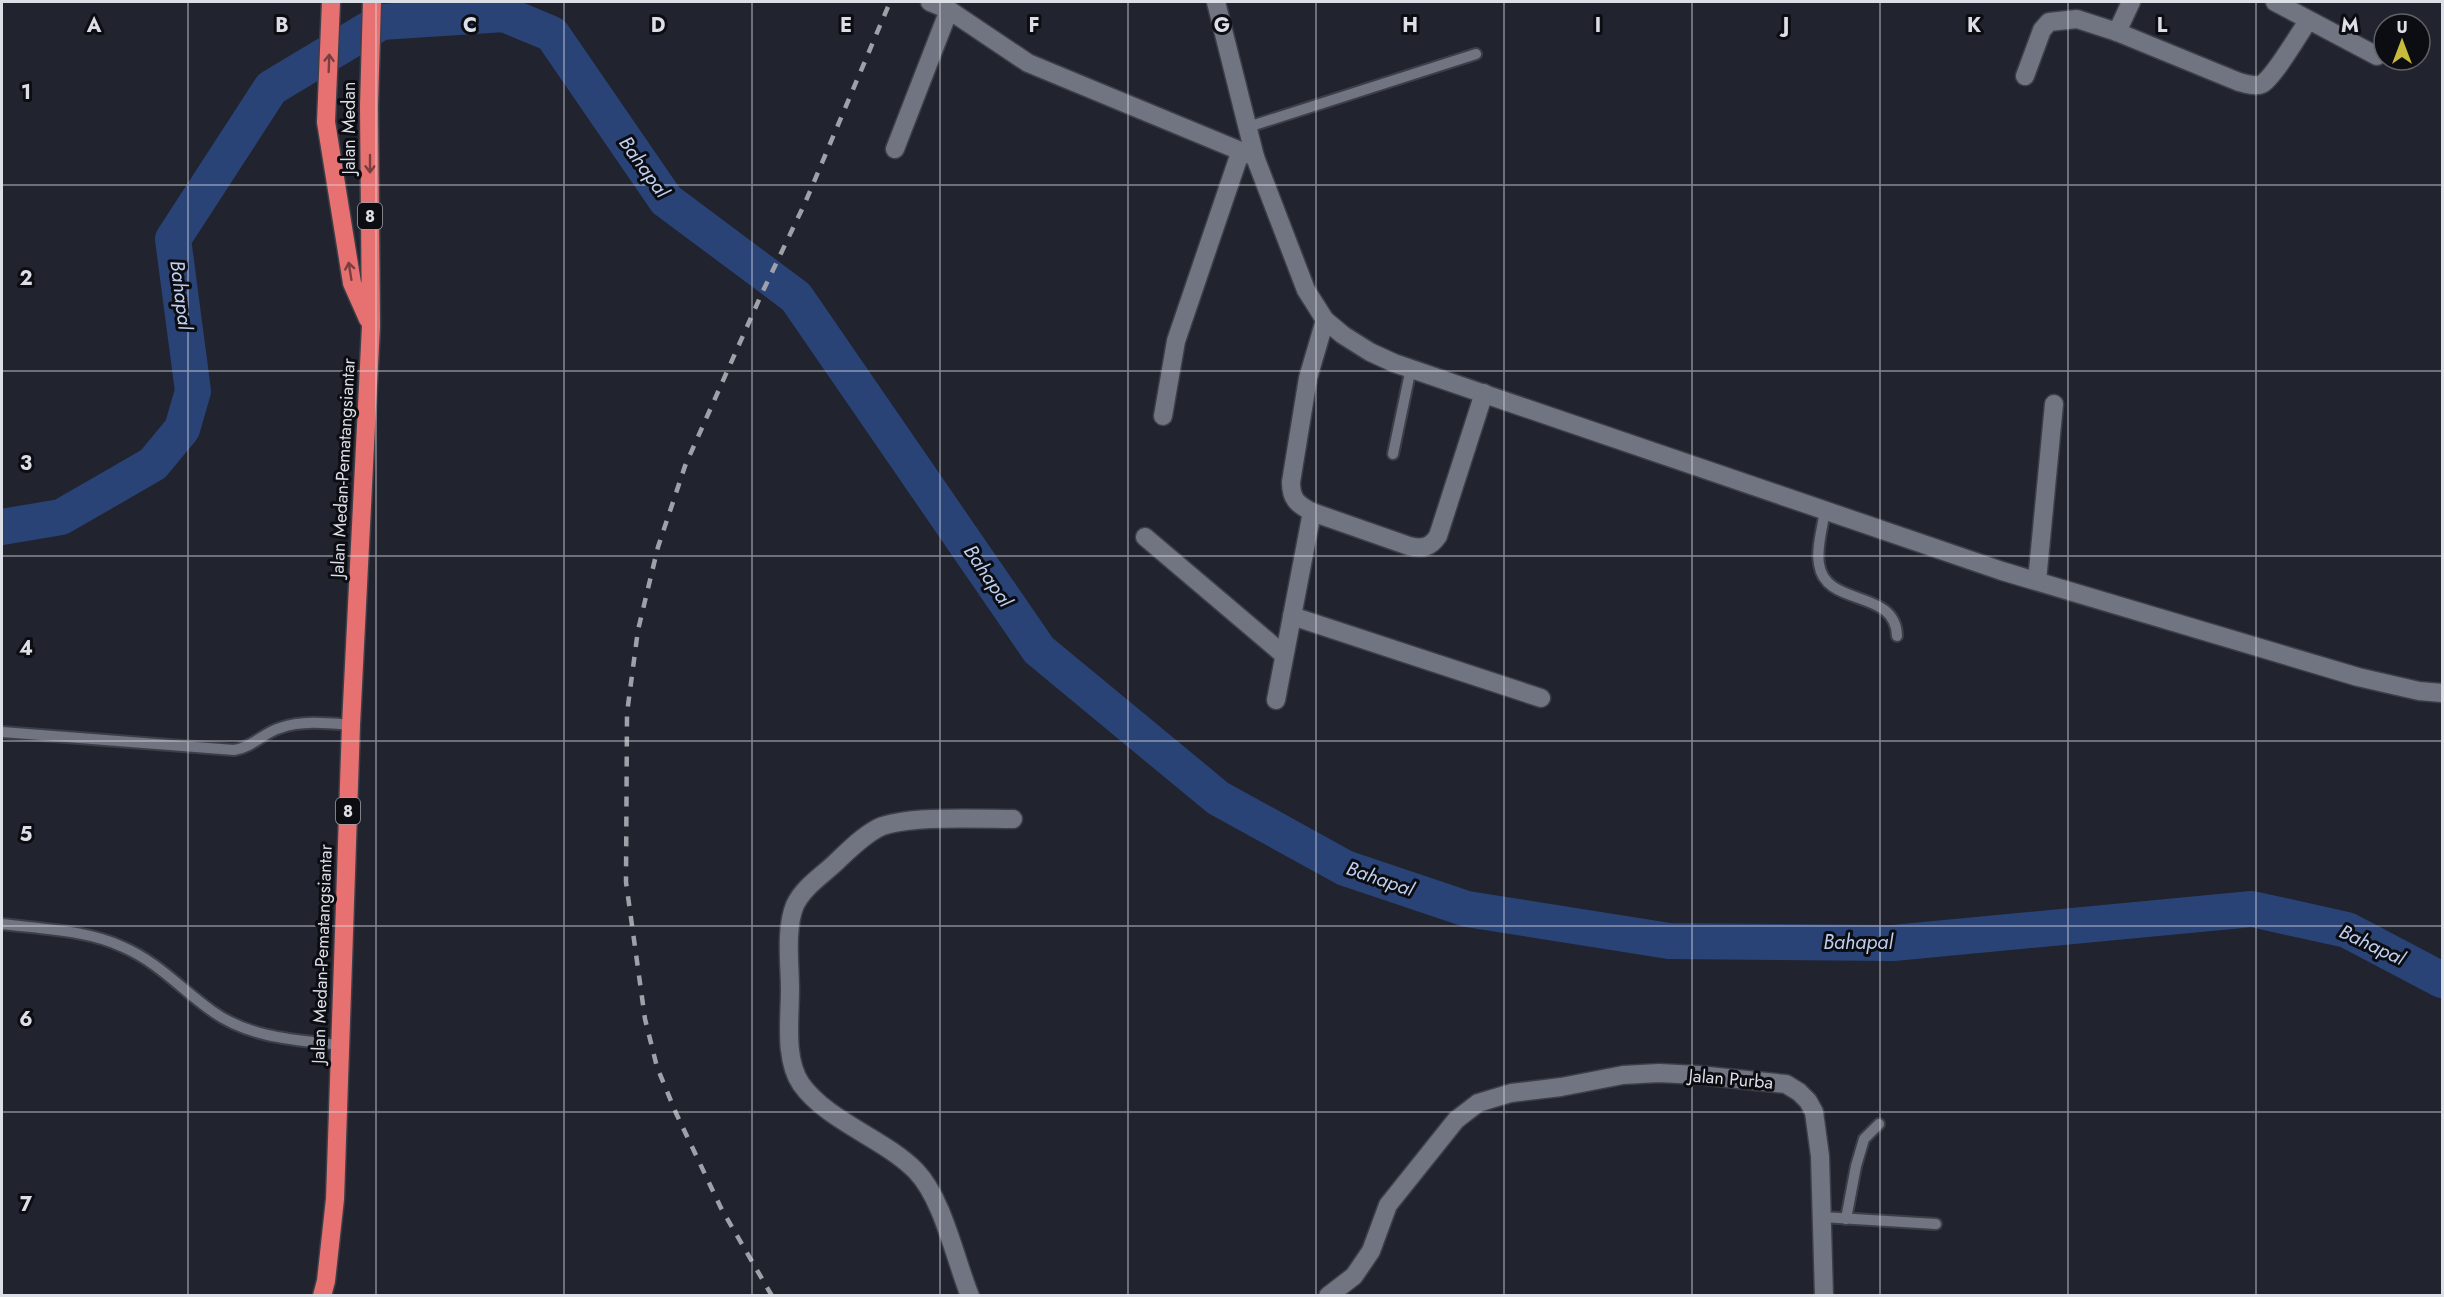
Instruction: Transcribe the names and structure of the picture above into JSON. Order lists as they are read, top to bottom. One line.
{"streets":{"highway":["Jalan Medan","8","Jalan Medan-Pematangsiantar"],"street":["Jalan Purba"]},"crossings":[["Jalan Medan","8"],["Jalan Medan","Jalan Medan-Pematangsiantar"],["8","Jalan Medan-Pematangsiantar"]],"water":["Bahapal"],"north":"top","grid":{"columns":["A","B","C","D","E","F","G","H","I","J","K","L","M"],"rows":["1","2","3","4","5","6","7"]}}
